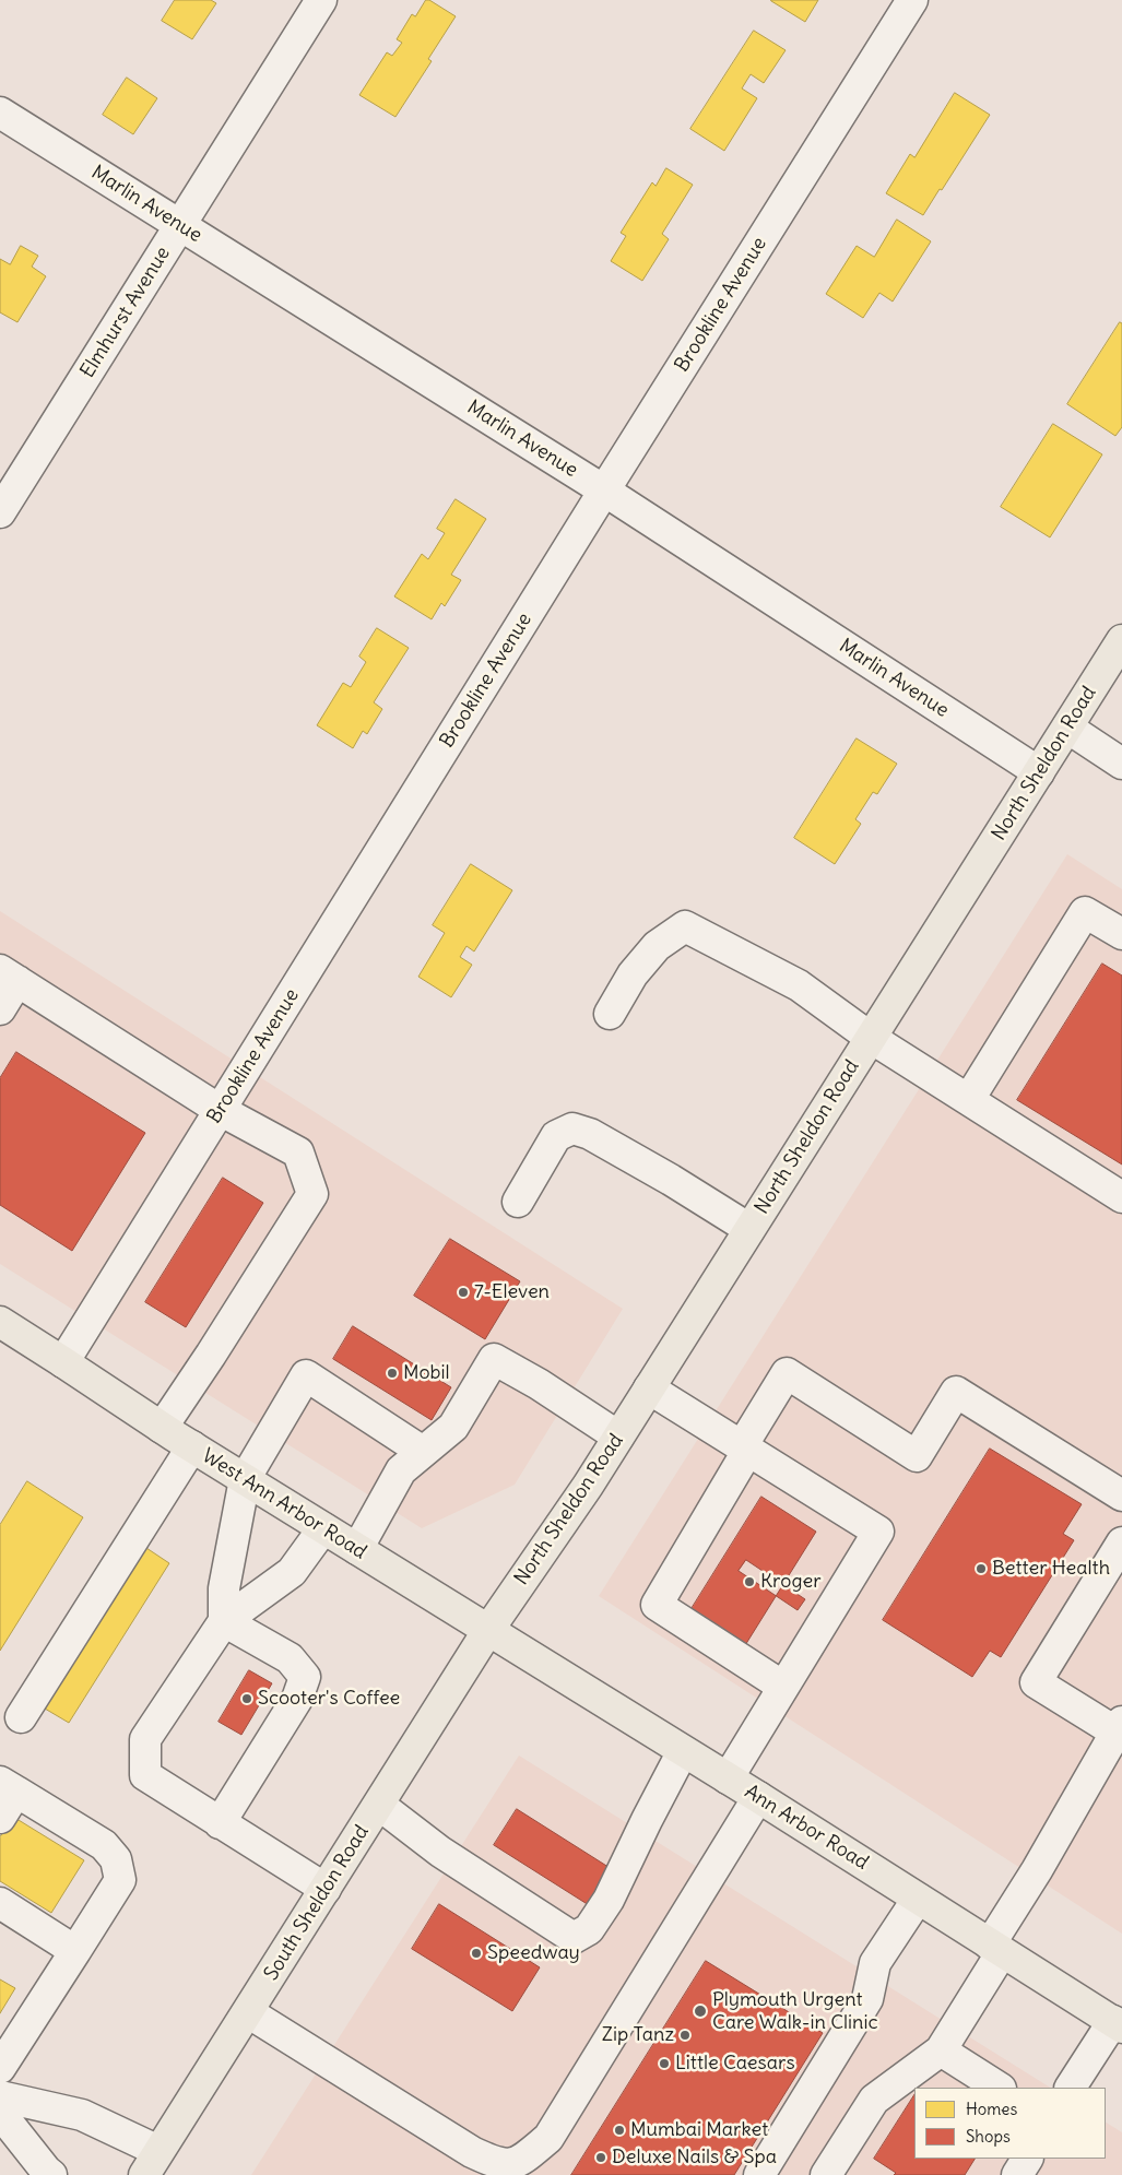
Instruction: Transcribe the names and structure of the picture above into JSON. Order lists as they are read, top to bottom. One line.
{"streets":{"main road":["North Sheldon Road","West Ann Arbor Road","Ann Arbor Road","South Sheldon Road"],"street":["Marlin Avenue","Brookline Avenue","Elmhurst Avenue"]},"crossings":[["Marlin Avenue","Brookline Avenue"],["Marlin Avenue","Elmhurst Avenue"],["Marlin Avenue","North Sheldon Road"],["Brookline Avenue","West Ann Arbor Road"],["North Sheldon Road","West Ann Arbor Road"],["North Sheldon Road","Ann Arbor Road"],["North Sheldon Road","South Sheldon Road"],["West Ann Arbor Road","Ann Arbor Road"],["West Ann Arbor Road","South Sheldon Road"],["Ann Arbor Road","South Sheldon Road"]],"places":["7-Eleven","Mobil","Better Health","Kroger","Scooter's Coffee","Speedway","Plymouth Urgent Care Walk-in Clinic","Zip Tanz","Little Caesars","Mumbai Market","Deluxe Nails & Spa"],"legend":["Homes","Shops"]}
